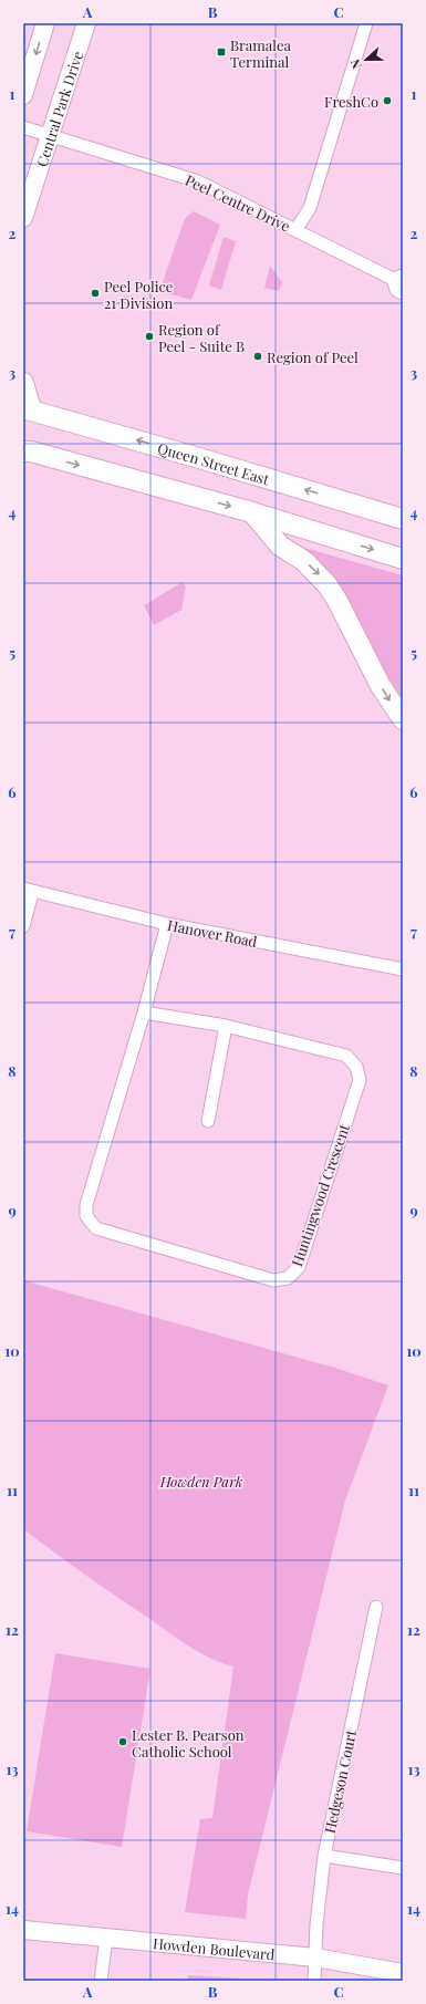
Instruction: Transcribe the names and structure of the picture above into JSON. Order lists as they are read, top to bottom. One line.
{"streets":{"main road":["Queen Street East"],"street":["Central Park Drive","Peel Centre Drive","Hanover Road","Huntingwood Crescent","Hedgeson Court","Howden Boulevard"]},"crossings":[["Central Park Drive","Peel Centre Drive"],["Hanover Road","Huntingwood Crescent"],["Hedgeson Court","Howden Boulevard"]],"parks":["Howden Park"],"places":{"transit":["Bramalea Terminal"],"other":["FreshCo","Peel Police 21 Division","Region of Peel - Suite B","Region of Peel","Lester B. Pearson Catholic School"]},"north":"left","grid":{"columns":["A","B","C"],"rows":["1","2","3","4","5","6","7","8","9","10","11","12","13","14"]}}
